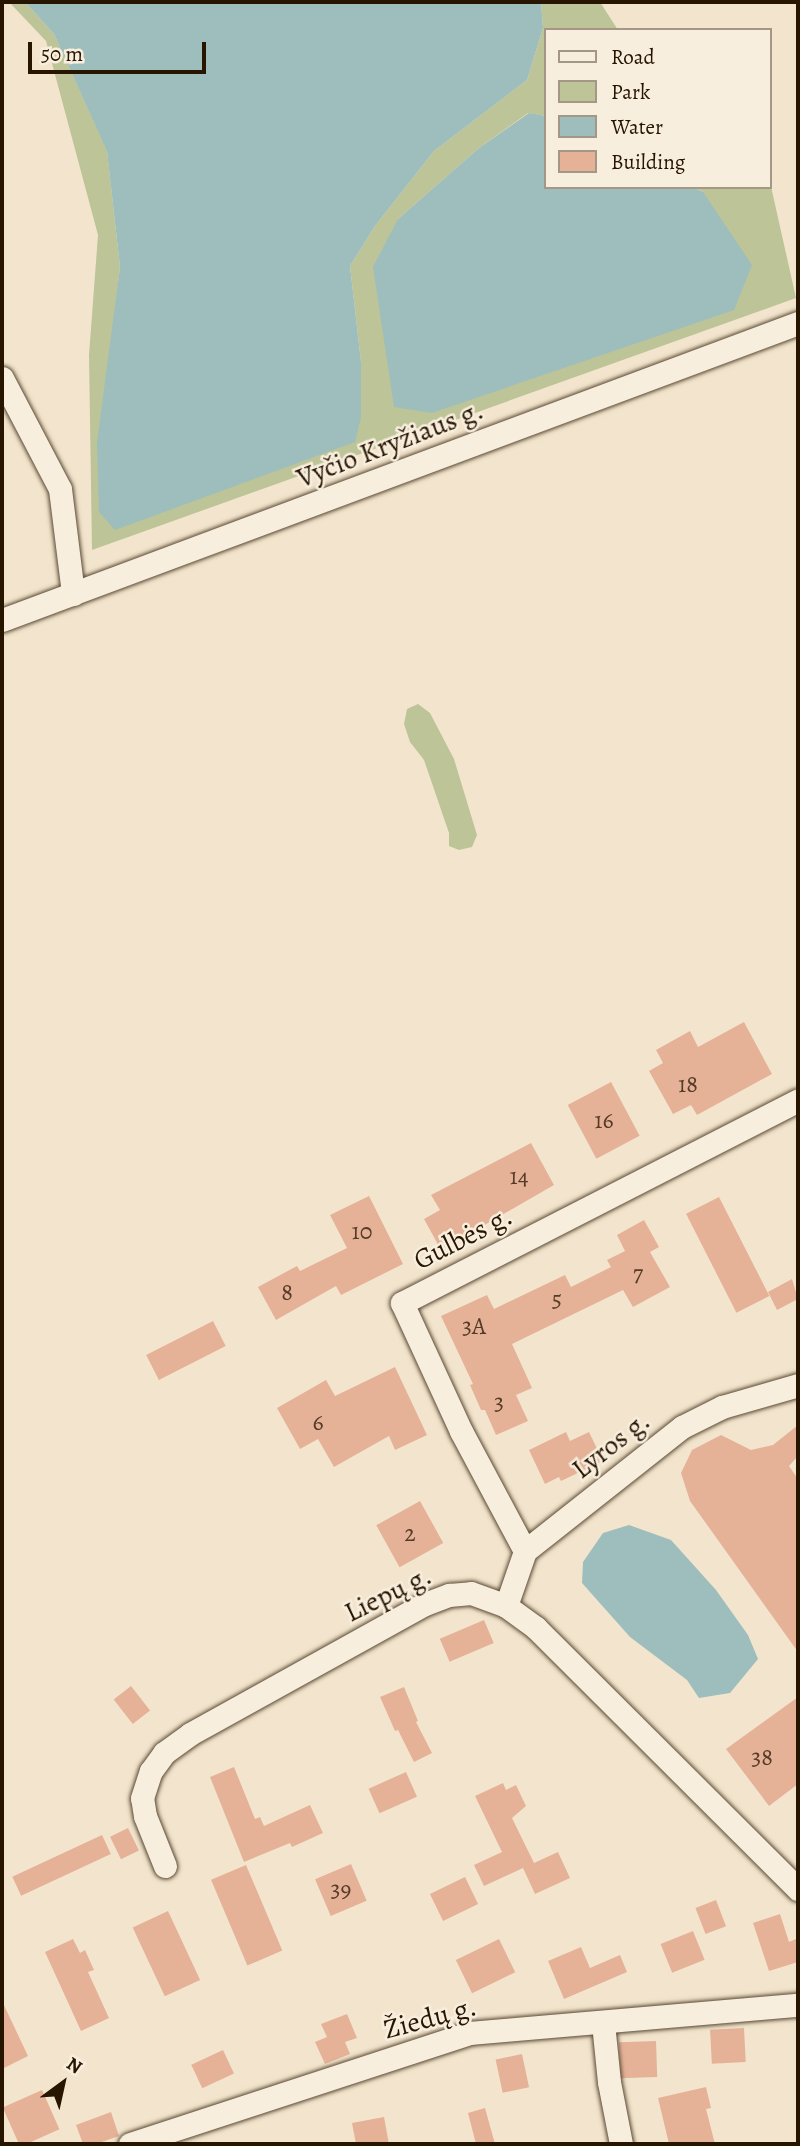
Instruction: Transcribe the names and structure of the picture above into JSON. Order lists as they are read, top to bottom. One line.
{"streets":{"street":["Vyčio Kryžiaus g.","Gulbės g.","Lyros g.","Liepų g.","Žiedų g."]},"crossings":[["Gulbės g.","Lyros g."]],"house_numbers":["18","16","14","10","7","8","5","3A","3","6","2","38","39"],"legend":["Road","Park","Water","Building"],"scale_bar":"50 m","north":"top right"}
